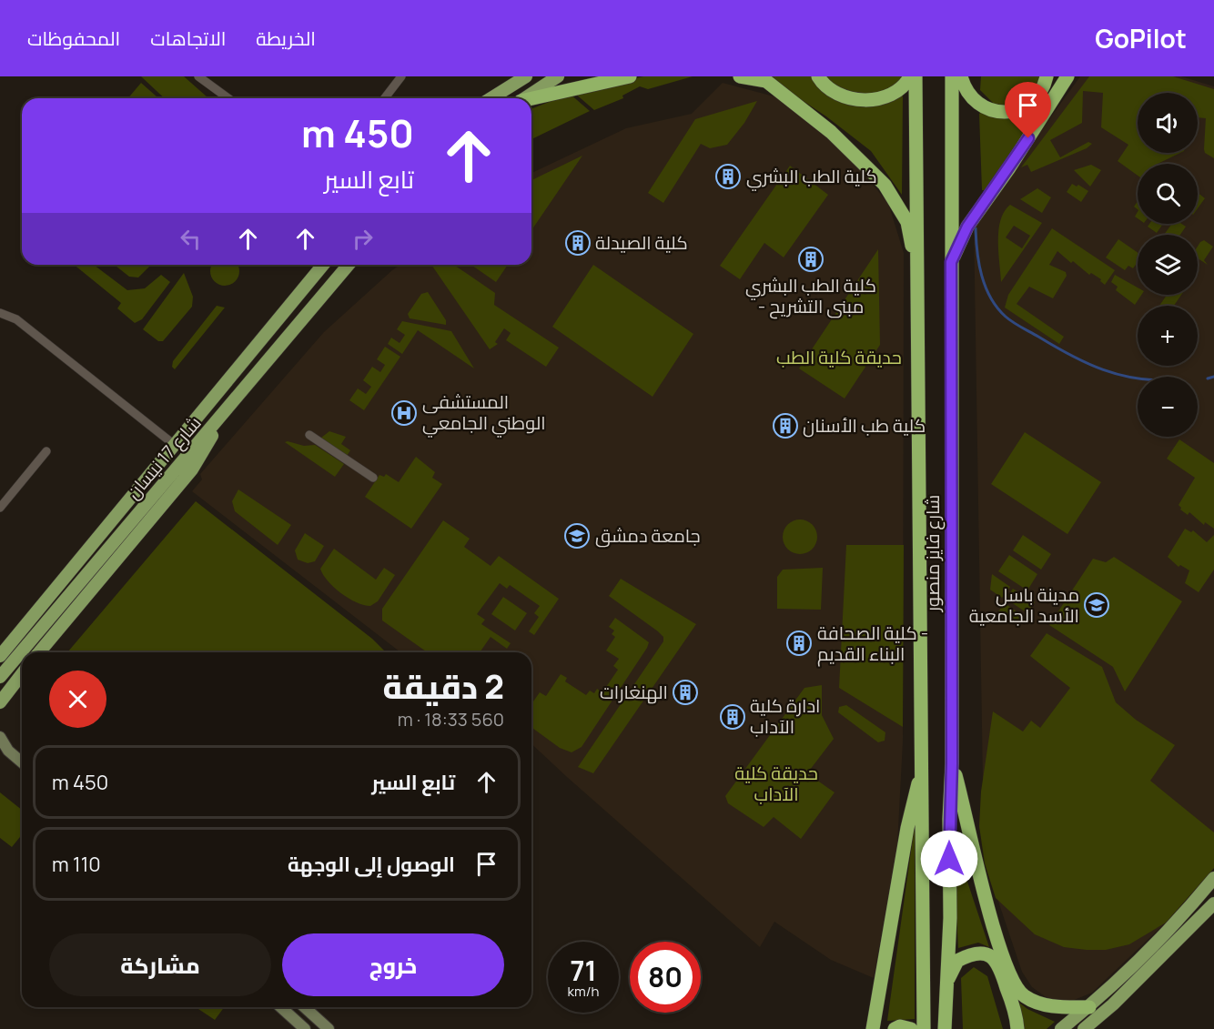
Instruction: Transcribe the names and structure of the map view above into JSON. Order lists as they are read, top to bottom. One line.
{"streets":{"highway":["شارع فايز منصور"],"main road":["شارع 17 نيسان"]},"parks":["حديقة كلية الطب","حديقة كلية الآداب"],"places":{"building":["كلية الطب البشري","كلية الصيدلة","كلية الطب البشري - مبنى التشريح","كلية طب الأسنان","كلية الصحافة - البناء القديم","الهنغارات","ادارة كلية الآداب"],"hospital":["المستشفى الوطني الجامعي"],"school or university":["جامعة دمشق","مدينة باسل الأسد الجامعية"]},"page":{"header":"GoPilot","nav":["الخريطة","الاتجاهات","المحفوظات"],"map_buttons":["+","−"],"turn":["450 m","تابع السير"],"heading":["2 دقيقة","560 m · 18:33"],"list":[{"name":"تابع السير","value":"450 m"},{"name":"الوصول إلى الوجهة","value":"110 m"}],"buttons":["خروج","مشاركة"],"speed":"71 km/h","limit":"80"}}
